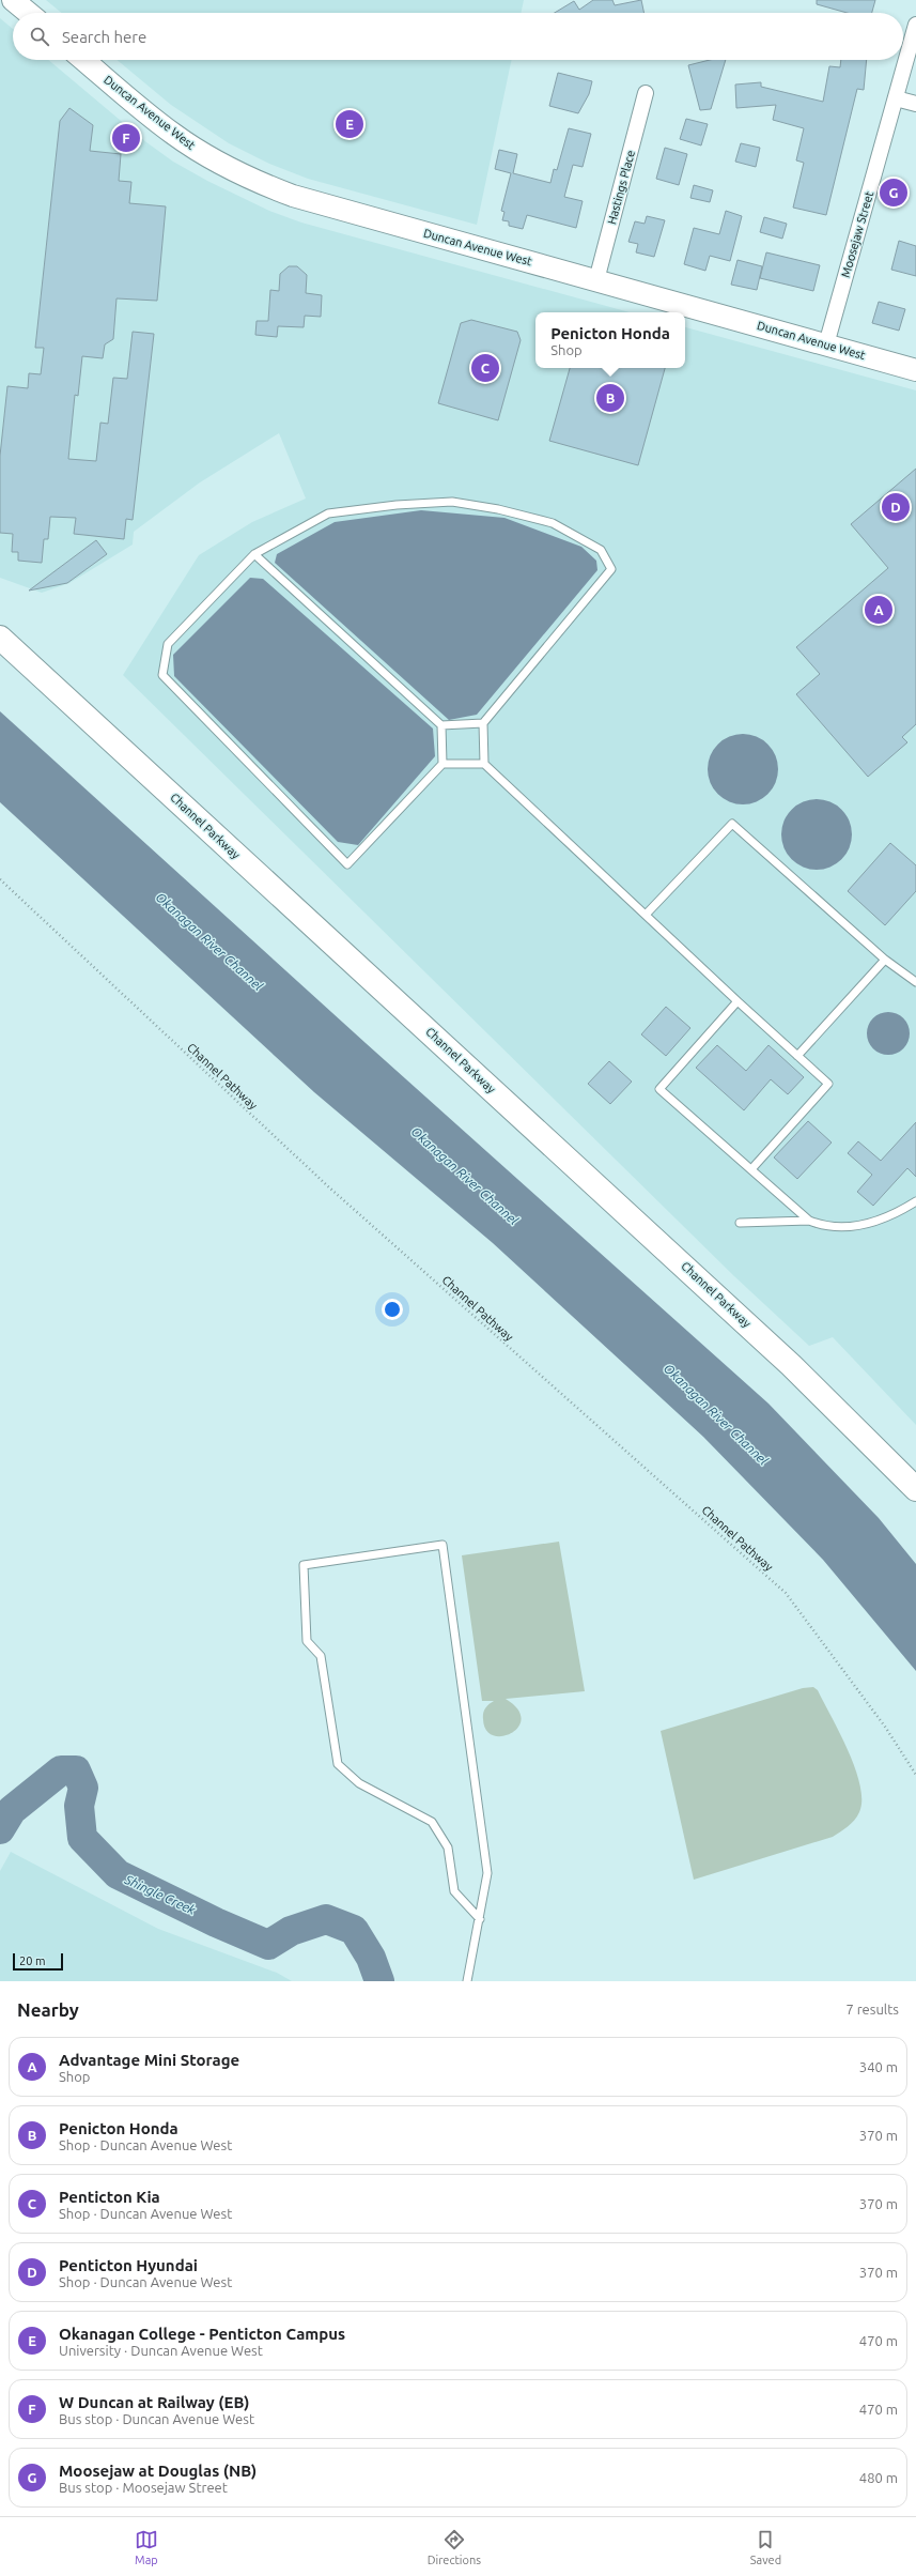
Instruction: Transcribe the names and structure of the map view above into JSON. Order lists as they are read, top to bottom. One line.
{"streets":{"highway":["Channel Parkway"],"street":["Duncan Avenue West","Hastings Place","Moosejaw Street"],"path":["Channel Pathway"]},"crossings":[["Duncan Avenue West","Hastings Place"],["Duncan Avenue West","Moosejaw Street"]],"water":["Okanagan River Channel","Shingle Creek"],"scale_bar":"20 m","page":{"search":"Search here","pins":["E","F","G","C","B","D","A"],"popup":["Penicton Honda","Shop"],"scale":"20 m","heading":["Nearby","7 results"],"list":[{"mark":"A","name":"Advantage Mini Storage","note":"Shop","value":"340 m"},{"mark":"B","name":"Penicton Honda","note":"Shop · Duncan Avenue West","value":"370 m"},{"mark":"C","name":"Penticton Kia","note":"Shop · Duncan Avenue West","value":"370 m"},{"mark":"D","name":"Penticton Hyundai","note":"Shop · Duncan Avenue West","value":"370 m"},{"mark":"E","name":"Okanagan College - Penticton Campus","note":"University · Duncan Avenue West","value":"470 m"},{"mark":"F","name":"W Duncan at Railway (EB)","note":"Bus stop · Duncan Avenue West","value":"470 m"},{"mark":"G","name":"Moosejaw at Douglas (NB)","note":"Bus stop · Moosejaw Street","value":"480 m"}],"nav":["Map","Directions","Saved"]}}
